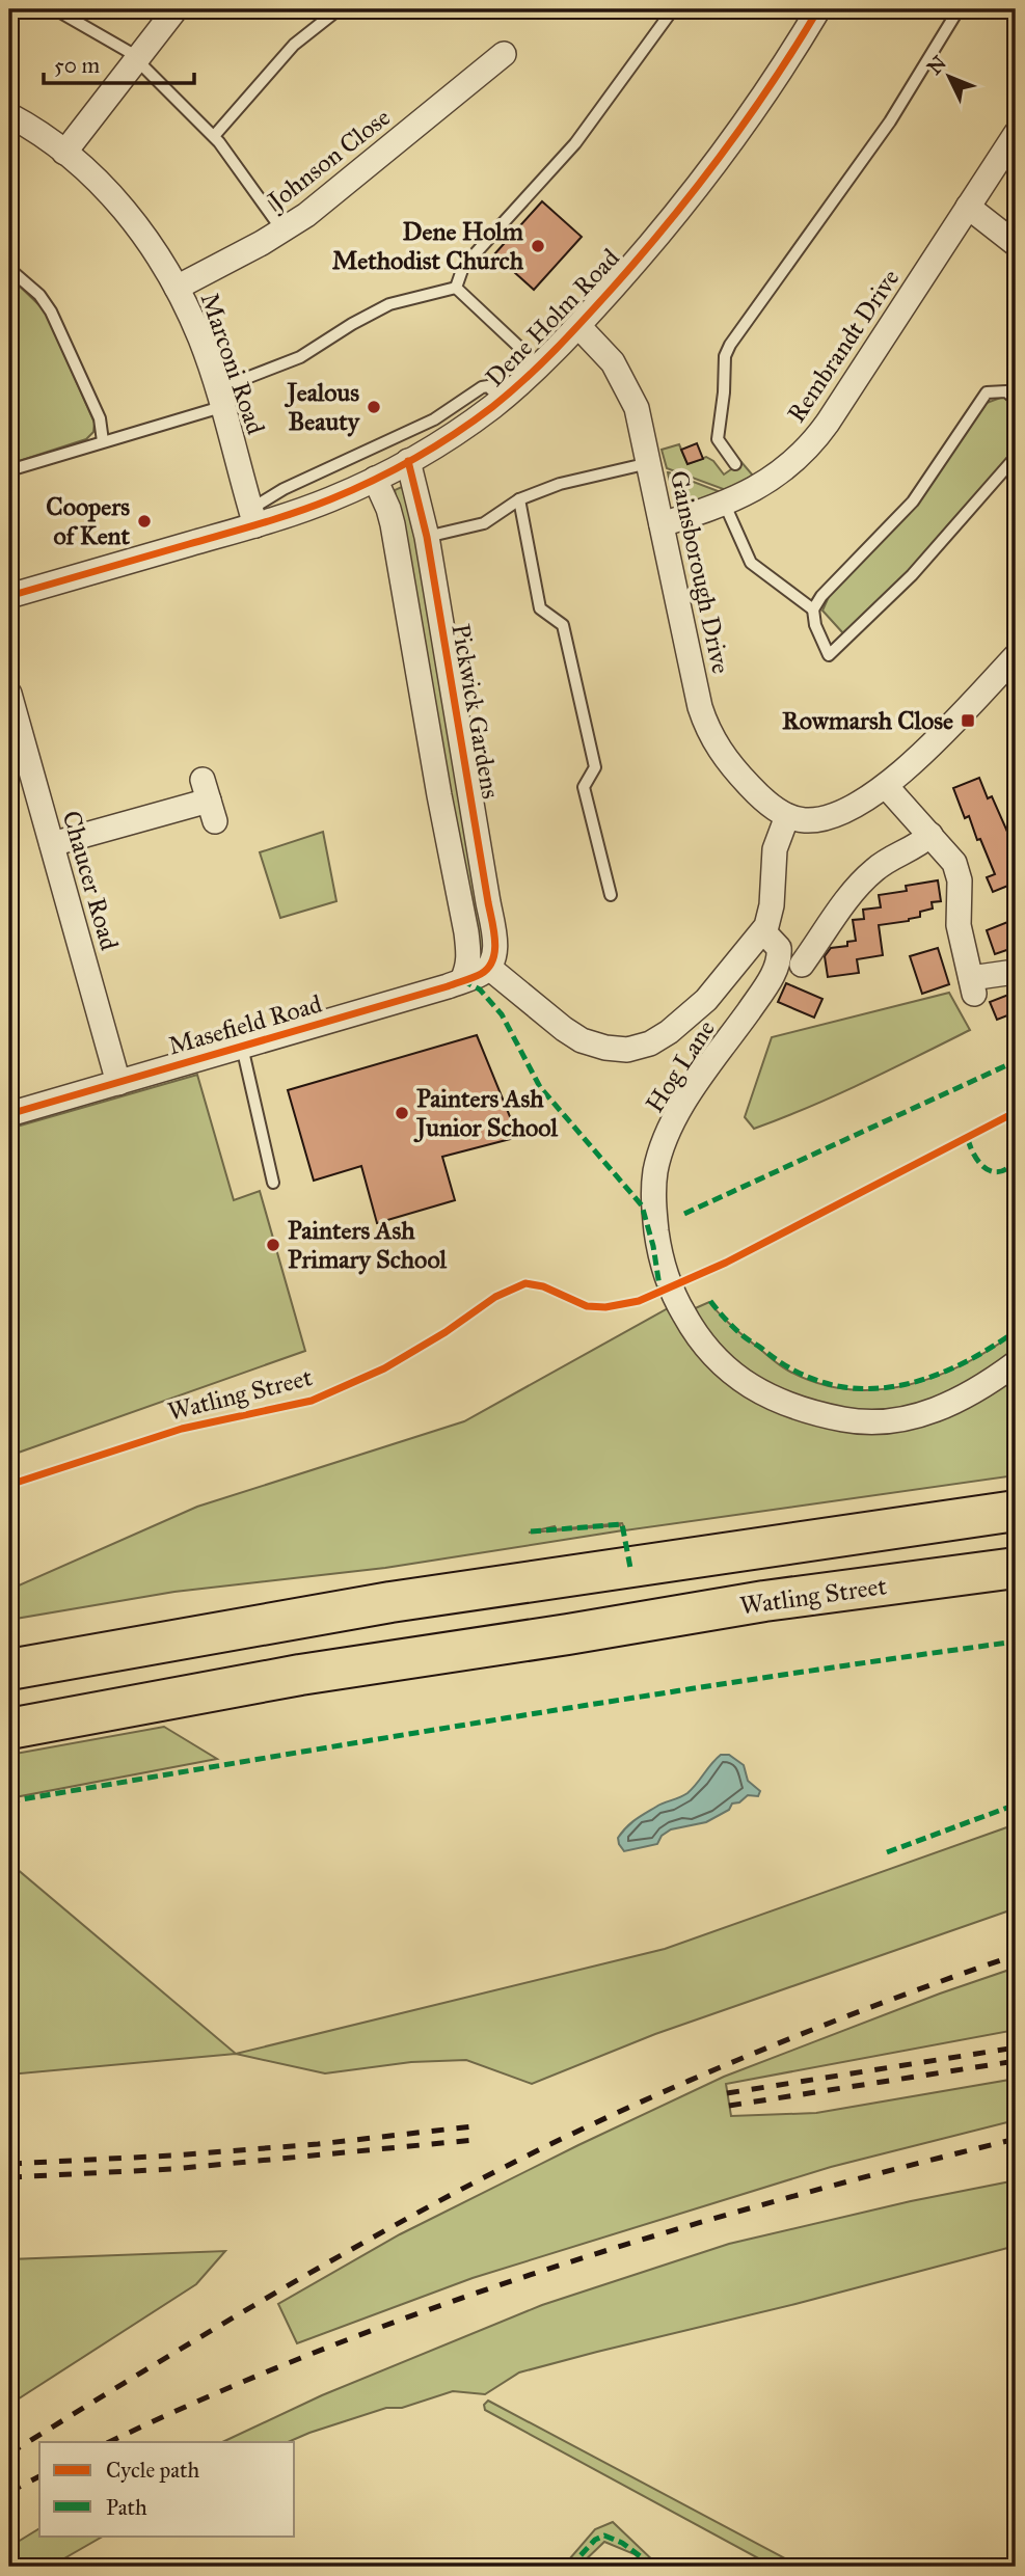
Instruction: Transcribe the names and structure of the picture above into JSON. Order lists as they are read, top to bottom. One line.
{"streets":{"highway":["Watling Street"],"street":["Johnson Close","Dene Holm Road","Rembrandt Drive","Marconi Road","Gainsborough Drive","Pickwick Gardens","Chaucer Road","Masefield Road","Hog Lane"]},"crossings":[["Johnson Close","Marconi Road"],["Dene Holm Road","Marconi Road"],["Dene Holm Road","Gainsborough Drive"],["Dene Holm Road","Pickwick Gardens"],["Rembrandt Drive","Gainsborough Drive"],["Pickwick Gardens","Masefield Road"],["Chaucer Road","Masefield Road"]],"places":{"other":["Dene Holm Methodist Church","Jealous Beauty","Coopers of Kent","Painters Ash Junior School","Painters Ash Primary School"],"transit":["Rowmarsh Close"]},"legend":["Cycle path","Path"],"scale_bar":"50 m","north":"top left"}
